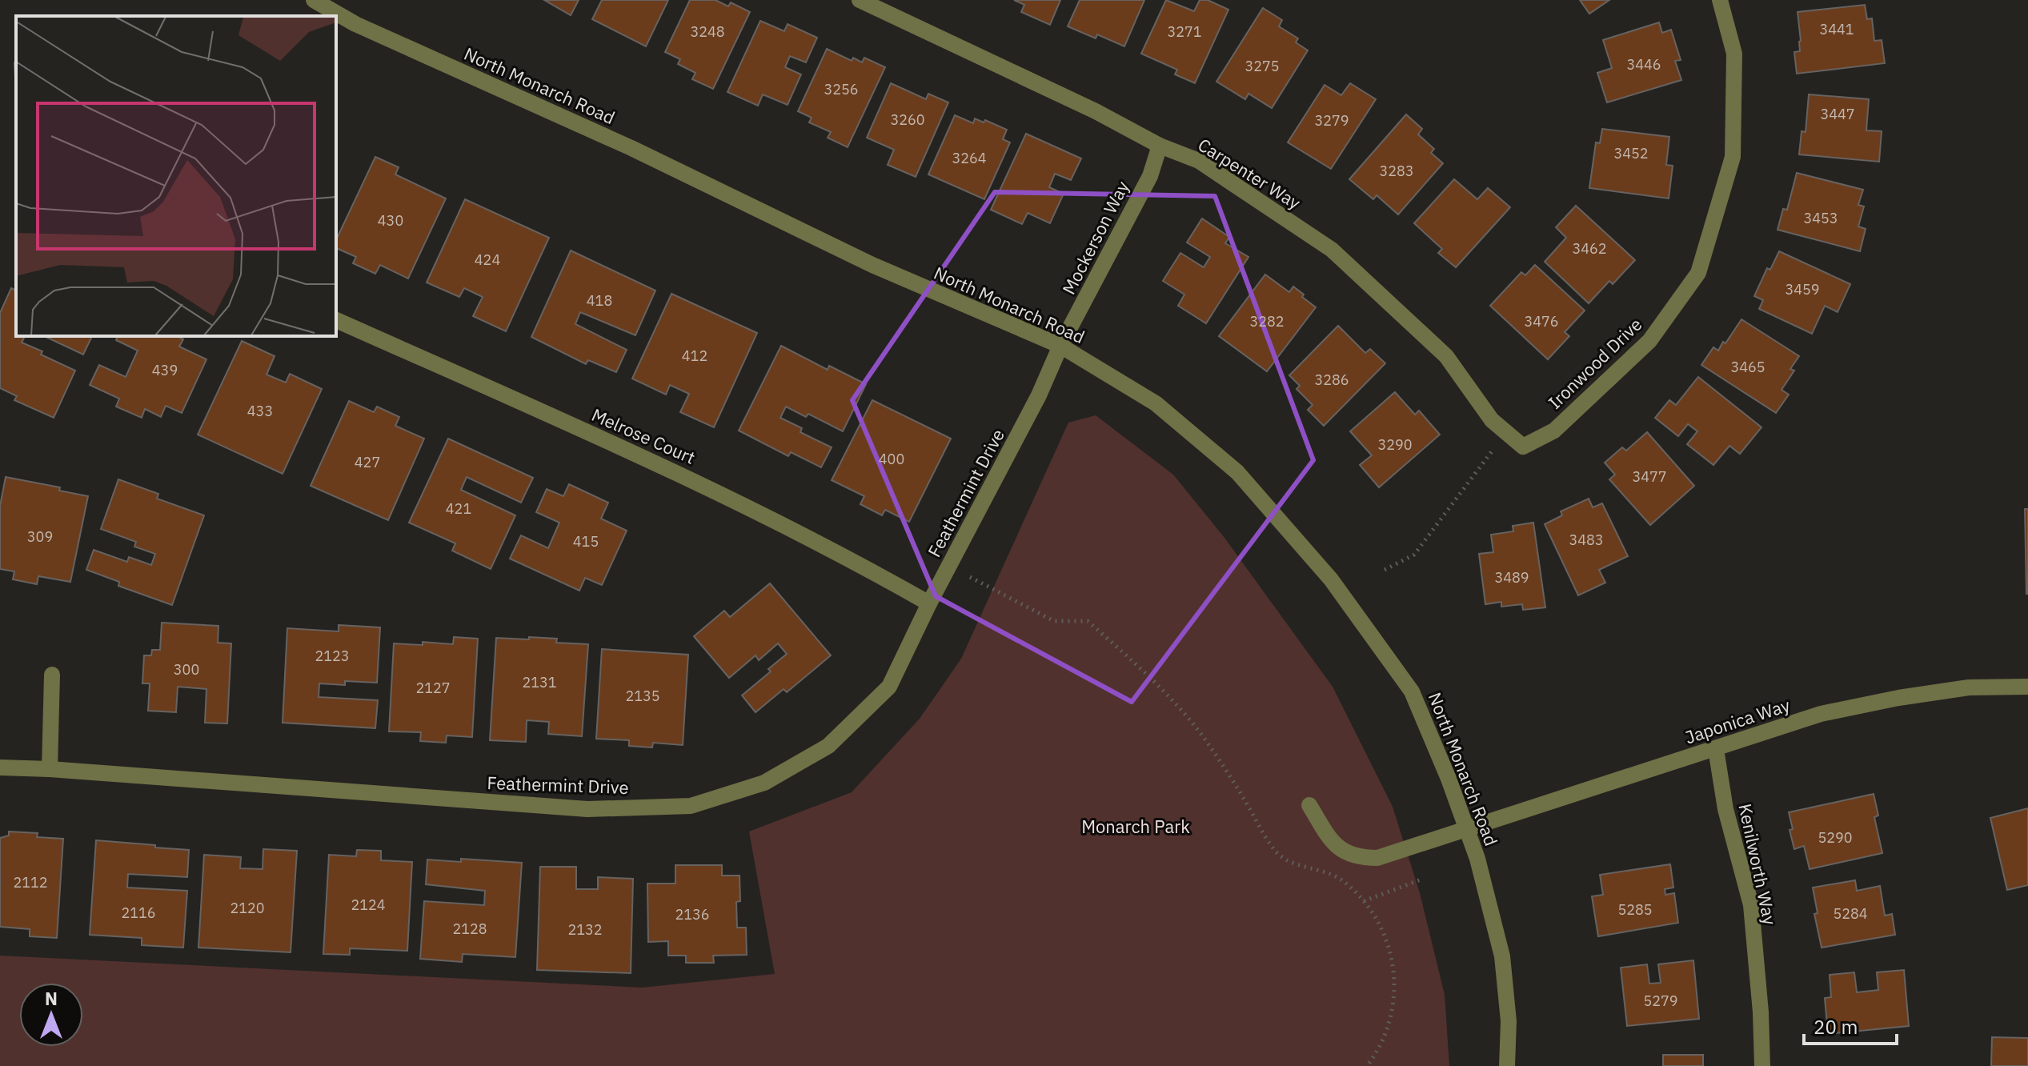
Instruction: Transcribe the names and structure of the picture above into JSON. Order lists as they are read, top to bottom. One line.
{"streets":{"street":["North Monarch Road","Carpenter Way","Mockerson Way","Ironwood Drive","Melrose Court","Feathermint Drive","Japonica Way","Kenilworth Way"]},"crossings":[["North Monarch Road","Mockerson Way"],["North Monarch Road","Feathermint Drive"],["North Monarch Road","Japonica Way"],["Carpenter Way","Mockerson Way"],["Carpenter Way","Ironwood Drive"],["Mockerson Way","Feathermint Drive"],["Melrose Court","Feathermint Drive"],["Japonica Way","Kenilworth Way"]],"parks":["Monarch Park"],"house_numbers":["3441","3248","3271","3446","3275","3256","3447","3260","3279","3452","3264","3283","3453","430","3462","424","3459","418","3282","3476","412","3465","439","3286","433","3290","400","427","3477","421","309","3483","415","3489","2123","300","2131","2127","2135","5290","2112","2124","2120","5285","2116","5284","2136","2128","2132","5279"],"scale_bar":"20 m","north":"top"}
